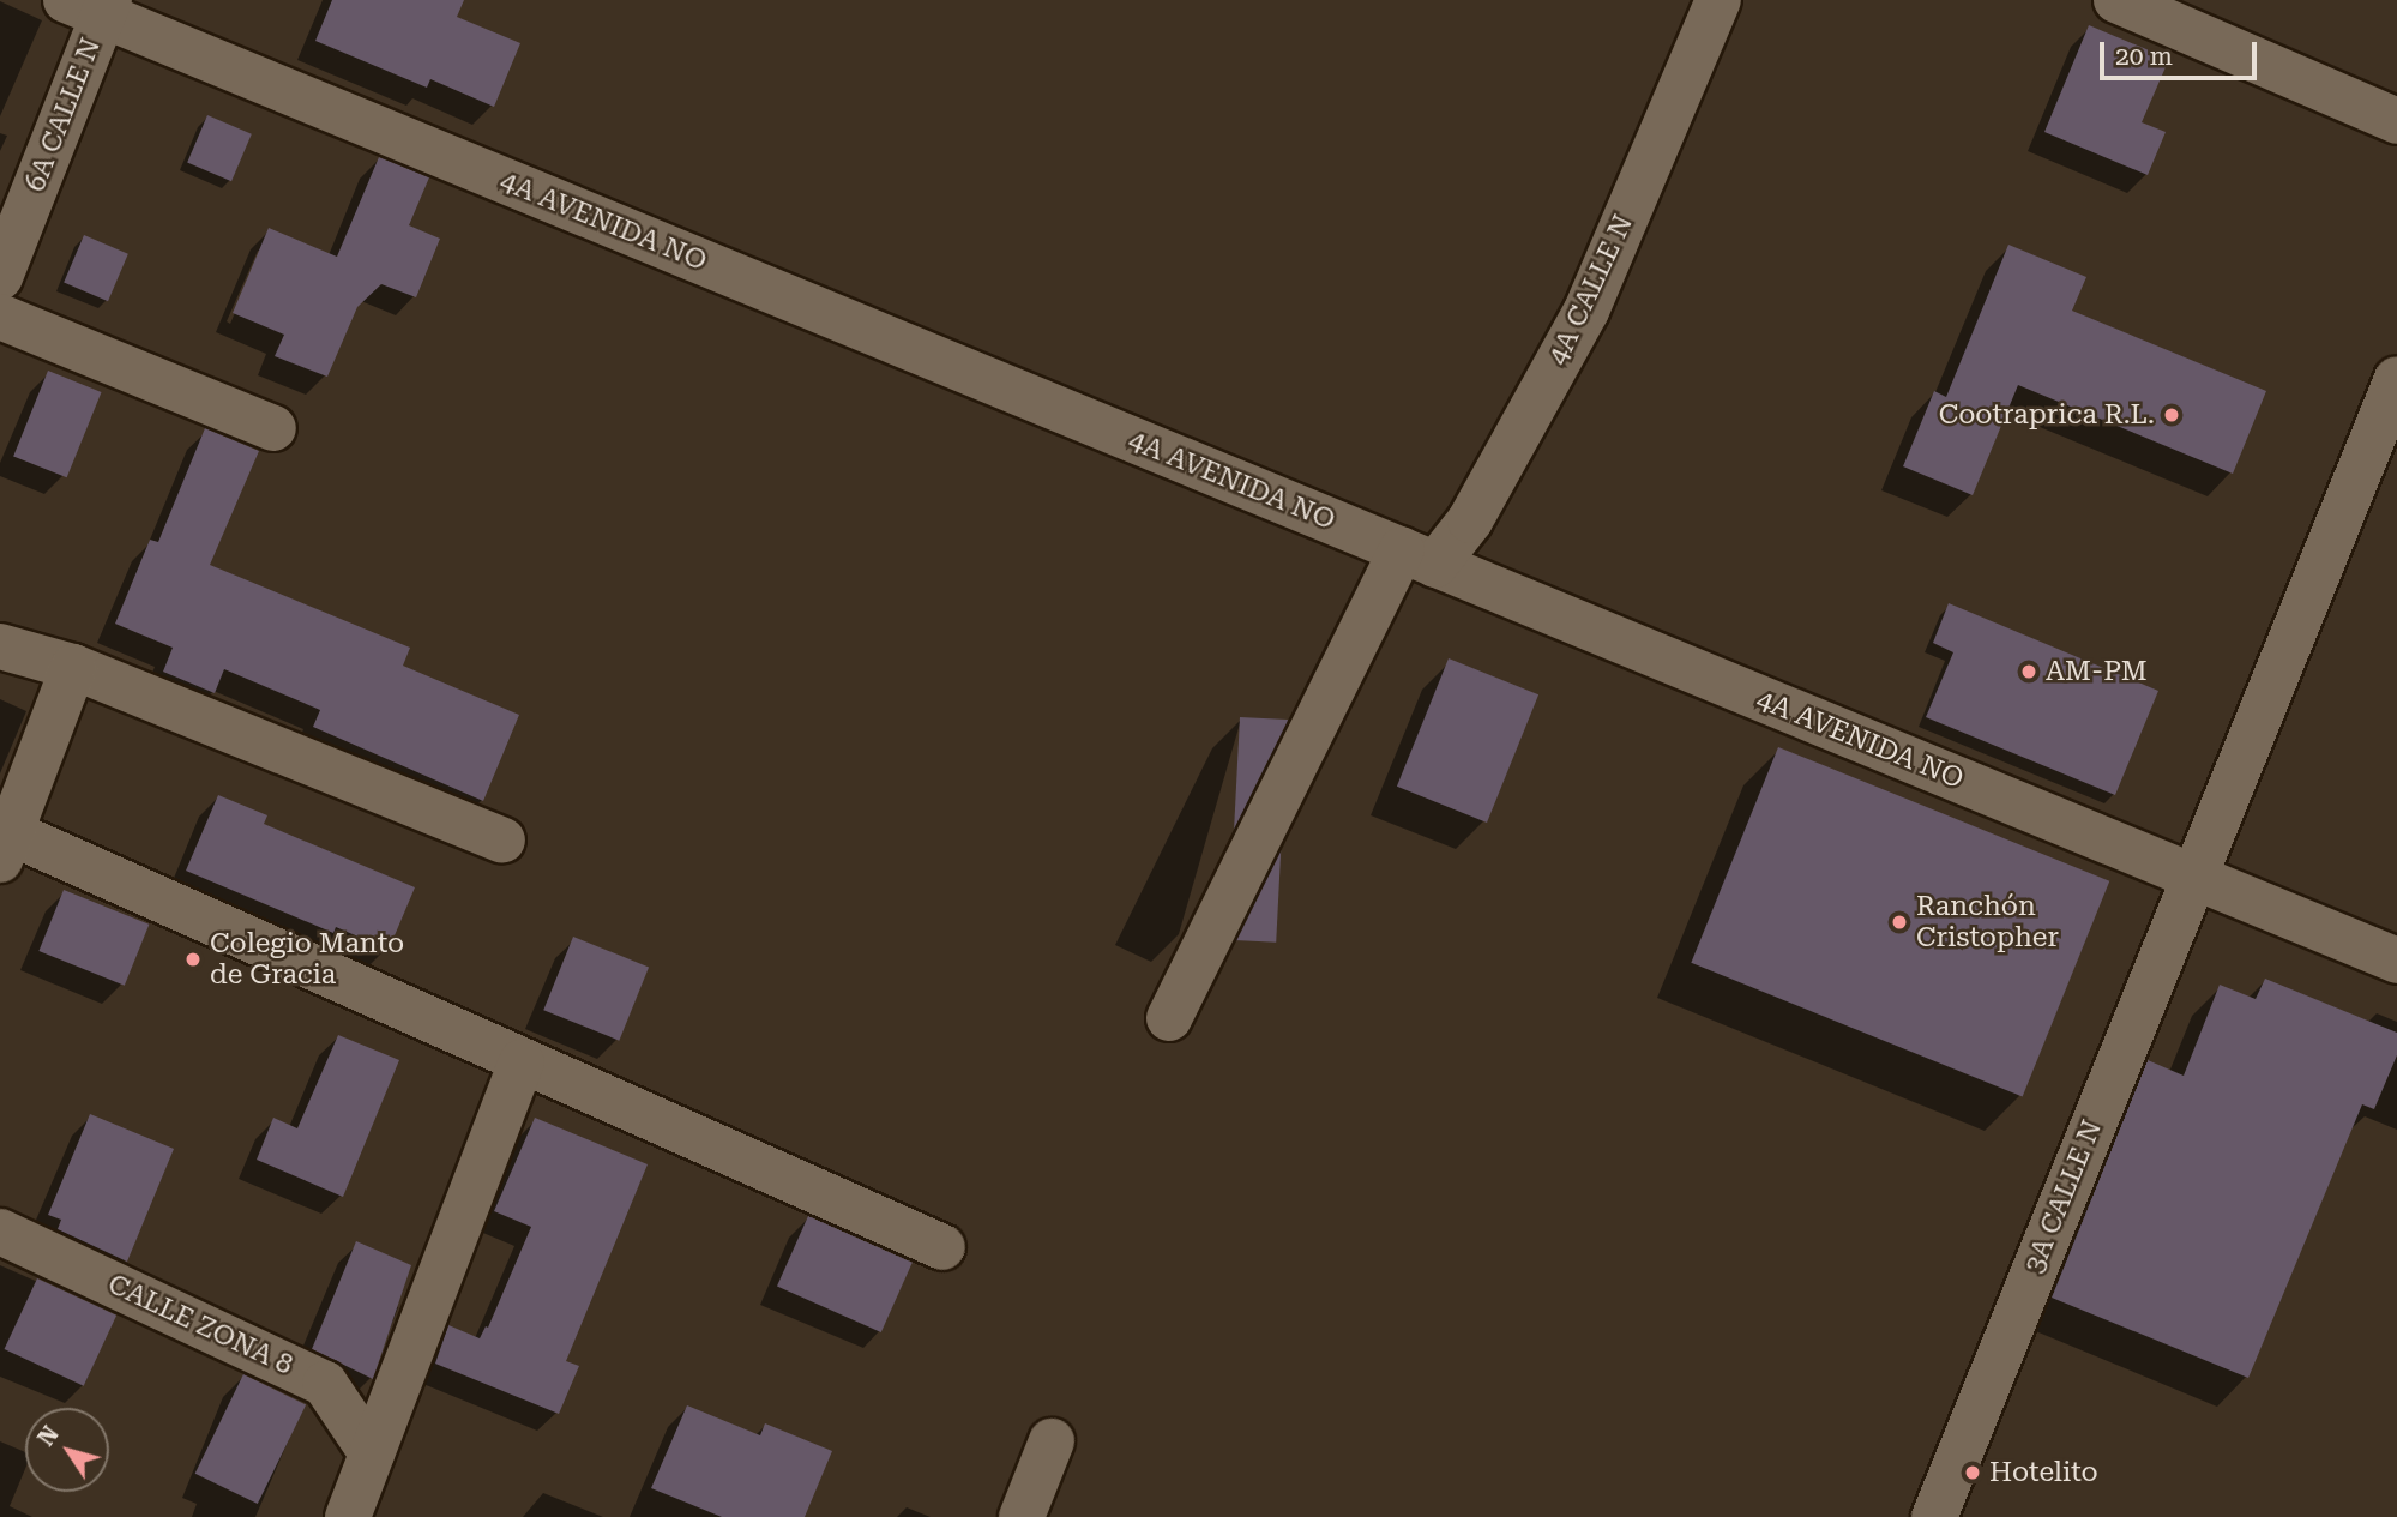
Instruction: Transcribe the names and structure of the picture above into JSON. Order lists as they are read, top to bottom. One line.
{"streets":{"street":["6A CALLE N","4A AVENIDA NO","4A CALLE N","3A CALLE N","CALLE ZONA 8"]},"crossings":[["6A CALLE N","4A AVENIDA NO"],["4A AVENIDA NO","4A CALLE N"],["4A AVENIDA NO","3A CALLE N"]],"places":["Cootraprica R.L.","AM-PM","Ranchón Cristopher","Colegio Manto de Gracia","Hotelito"],"scale_bar":"20 m","north":"top left"}
